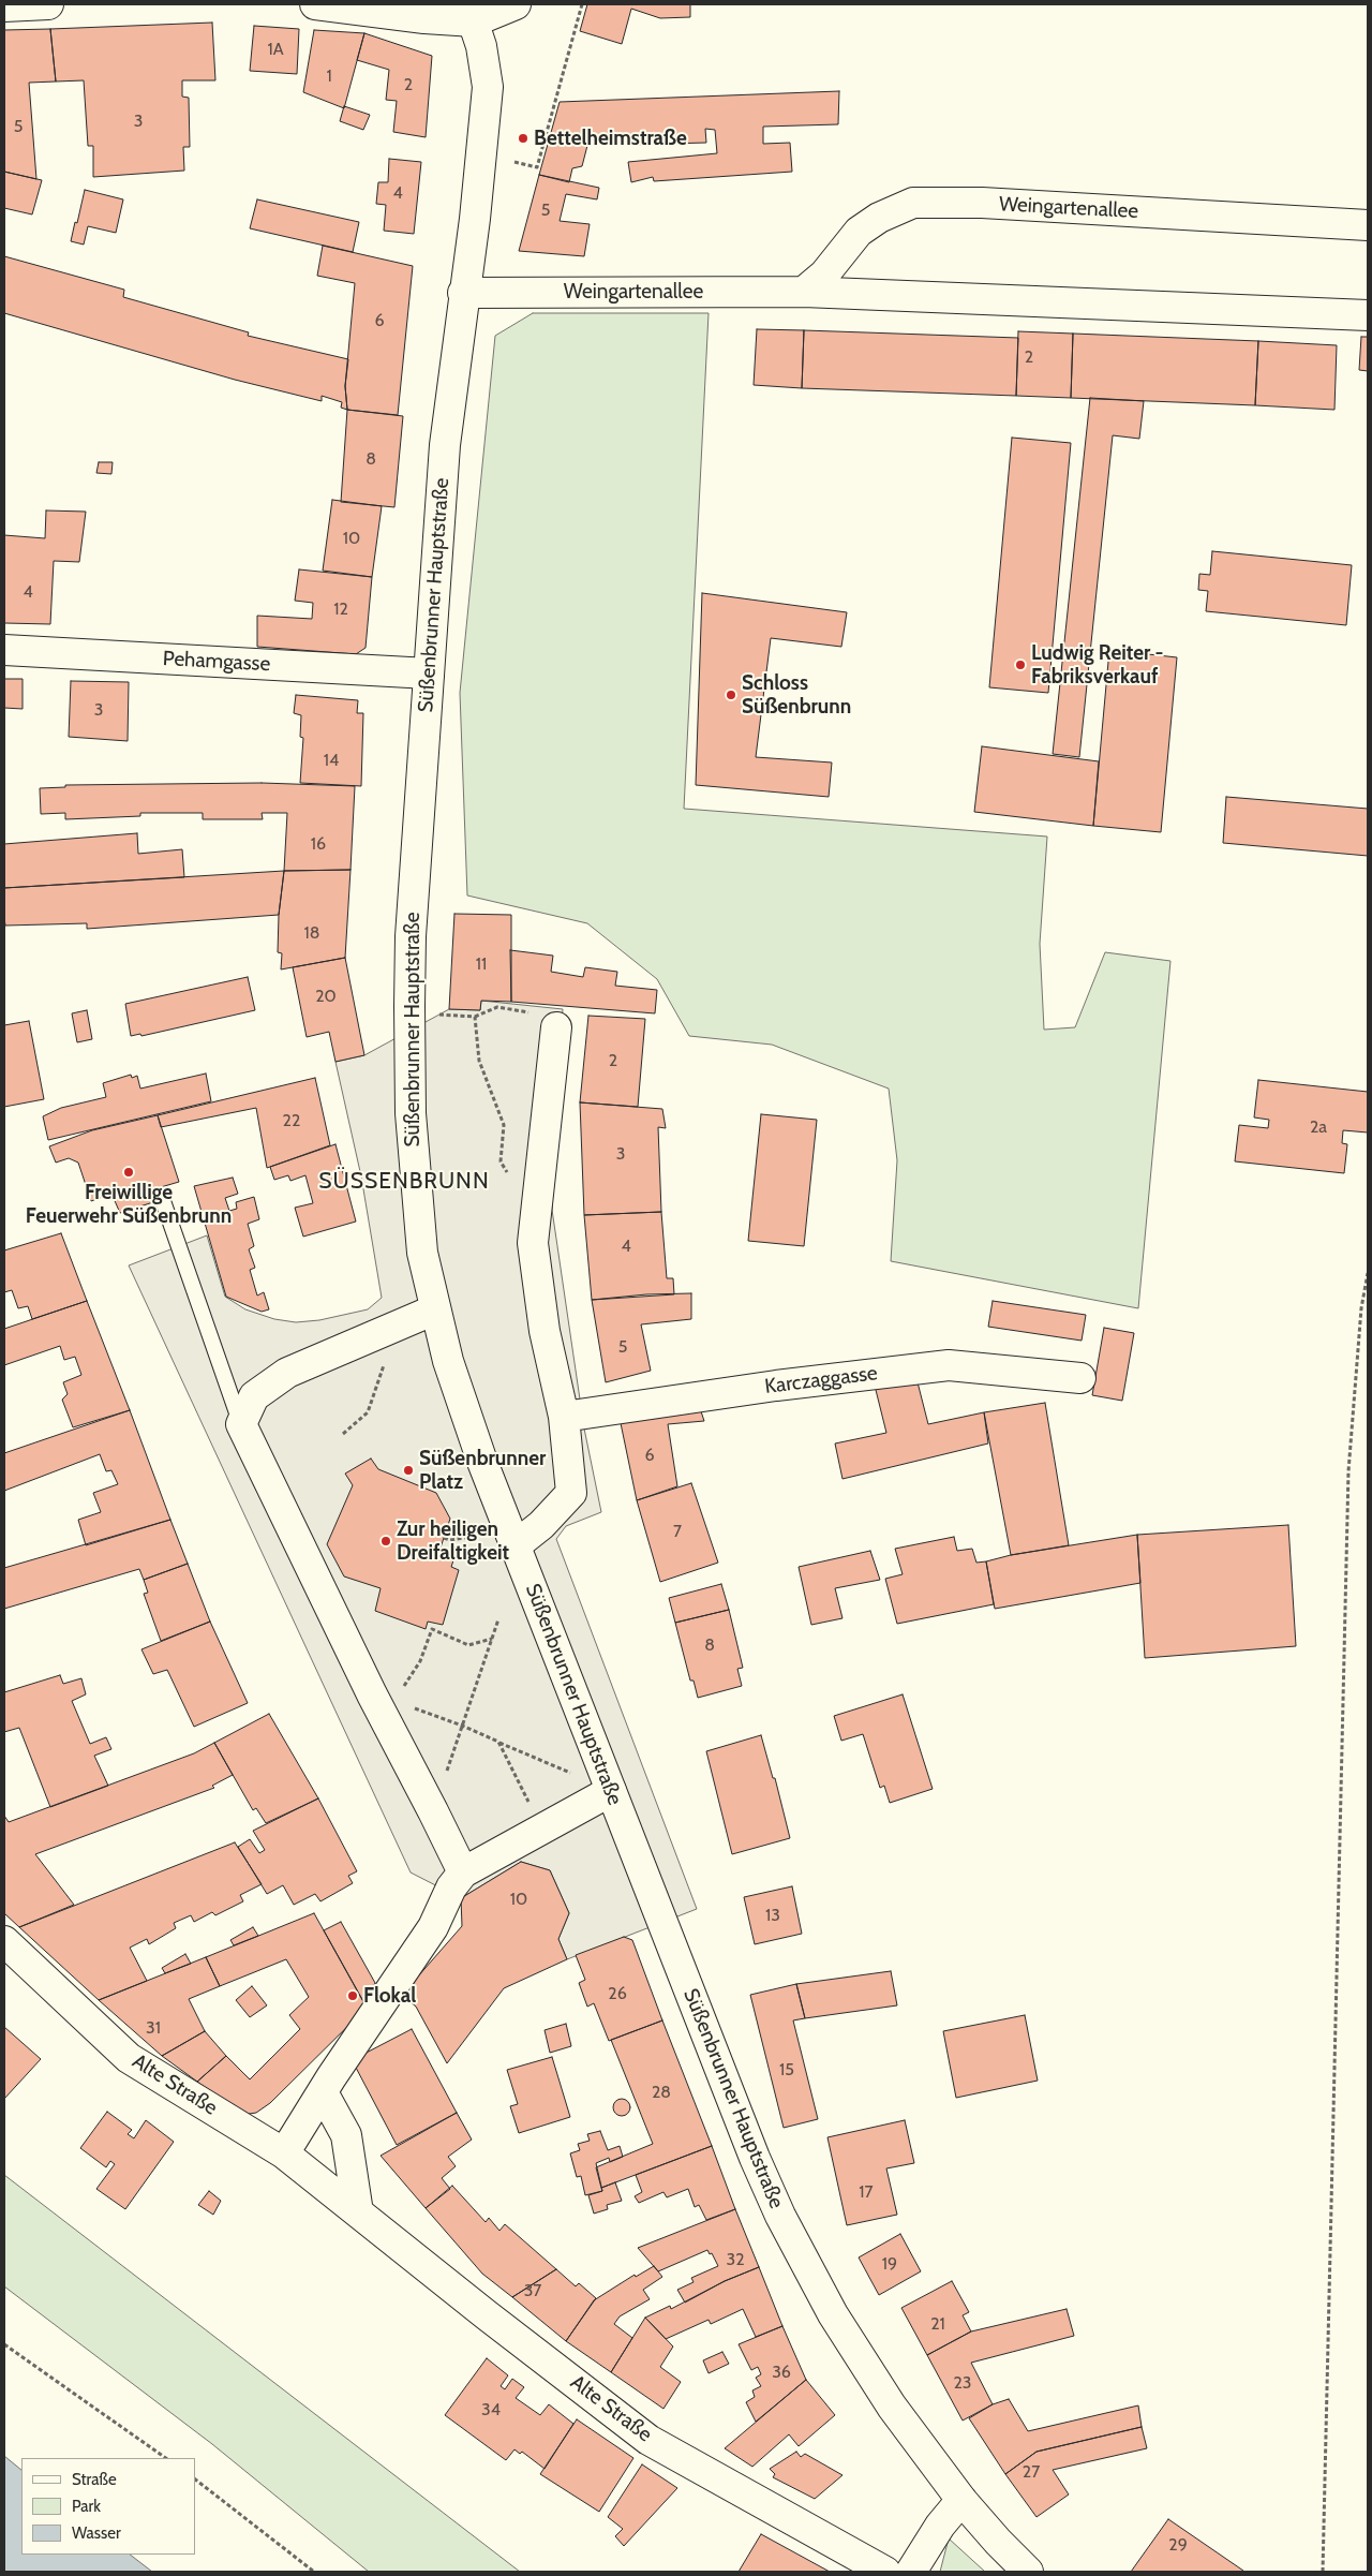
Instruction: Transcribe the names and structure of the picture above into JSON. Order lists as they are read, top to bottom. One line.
{"streets":{"street":["Weingartenallee","Süßenbrunner Hauptstraße","Pehamgasse","Karczaggasse","Alte Straße"]},"crossings":[["Weingartenallee","Süßenbrunner Hauptstraße"],["Süßenbrunner Hauptstraße","Pehamgasse"]],"districts":["SÜSSENBRUNN"],"places":["Bettelheimstraße","Ludwig Reiter - Fabriksverkauf","Schloss Süßenbrunn","Freiwillige Feuerwehr Süßenbrunn","Süßenbrunner Platz","Zur heiligen Dreifaltigkeit","Flokal"],"house_numbers":["1A","1","2","3","5","4","5","6","2","8","10","4","12","3","14","16","18","11","20","2","22","2a","3","4","5","6","7","8","10","13","26","31","15","28","17","32","19","37","21","36","23","34","27","29"],"legend":["Straße","Park","Wasser"]}
